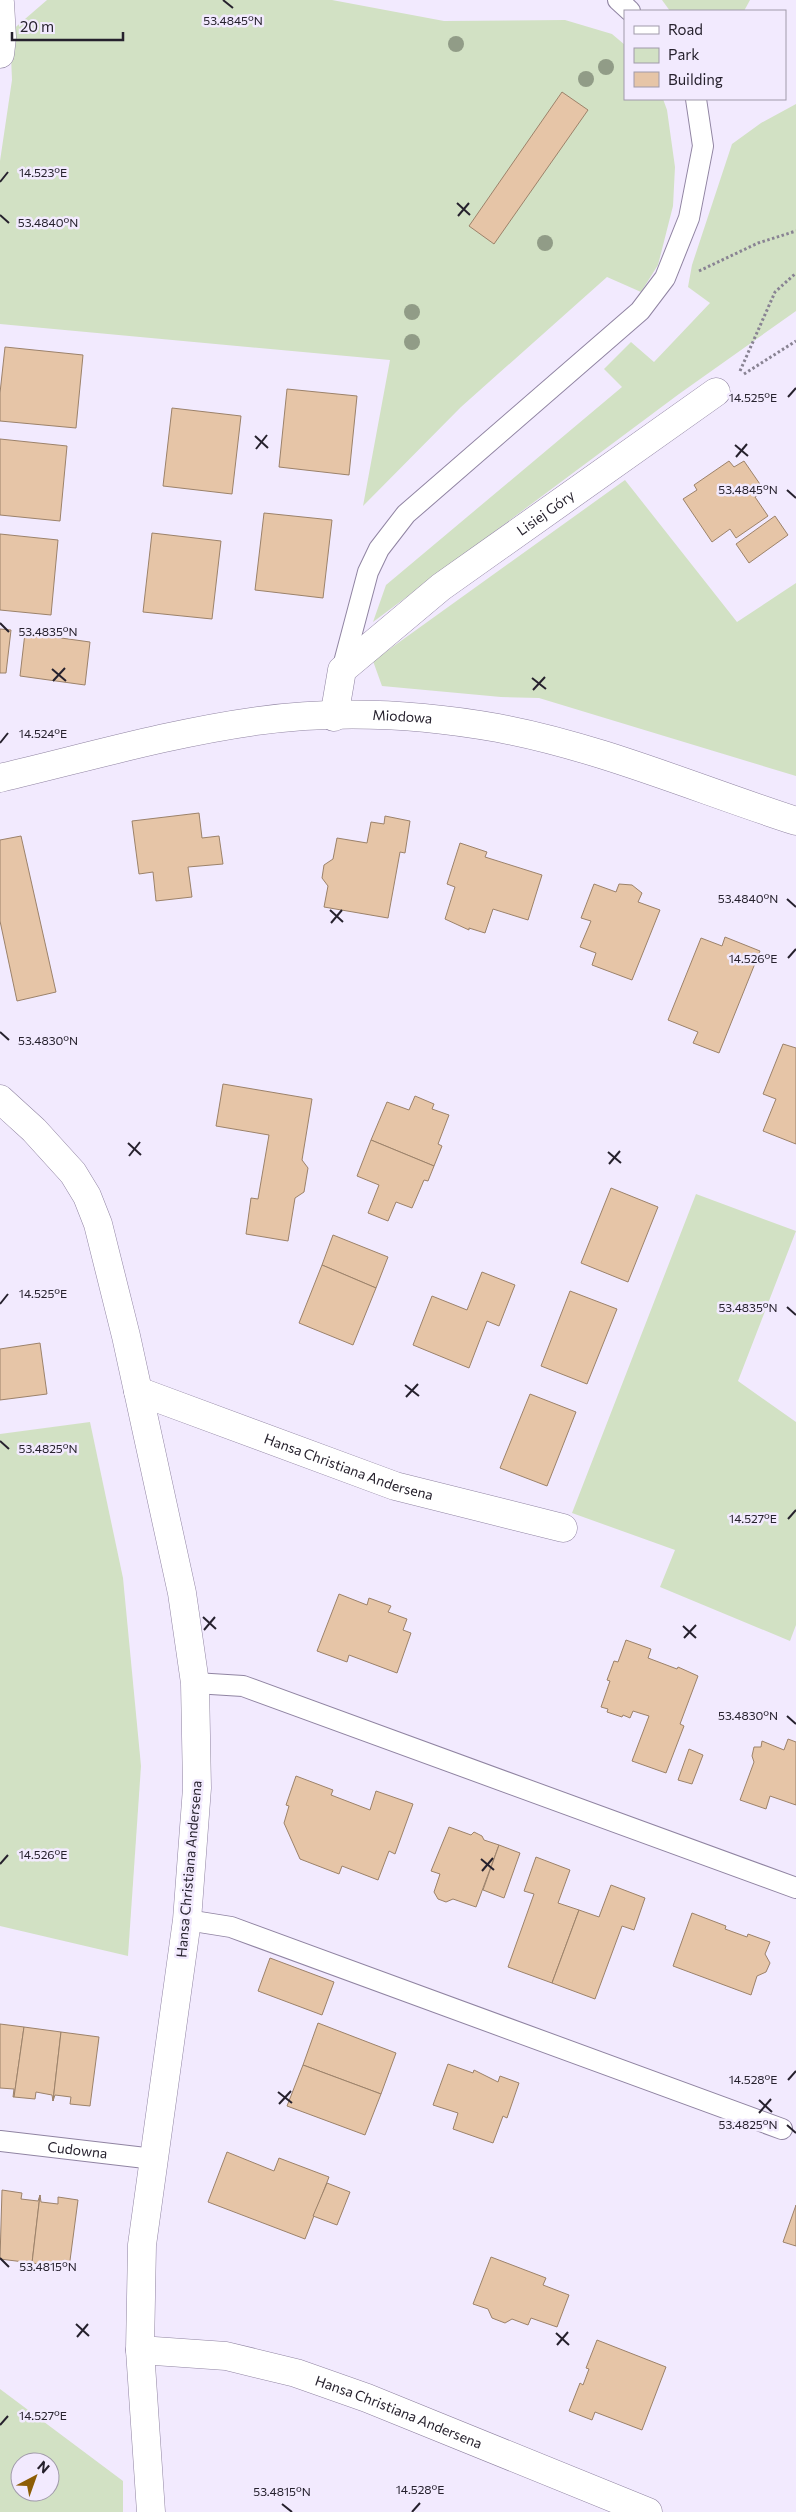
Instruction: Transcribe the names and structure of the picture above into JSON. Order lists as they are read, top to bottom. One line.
{"streets":{"street":["Lisiej Góry","Miodowa","Hansa Christiana Andersena"],"lane":["Cudowna"]},"crossings":[["Hansa Christiana Andersena","Cudowna"]],"legend":["Road","Park","Building"],"scale_bar":"20 m","north":"top right","coordinates":["53.4845°N","14.523°E","53.4840°N","14.525°E","53.4835°N","14.524°E","14.526°E","53.4830°N","53.4825°N","14.527°E","14.528°E","53.4815°N"]}
